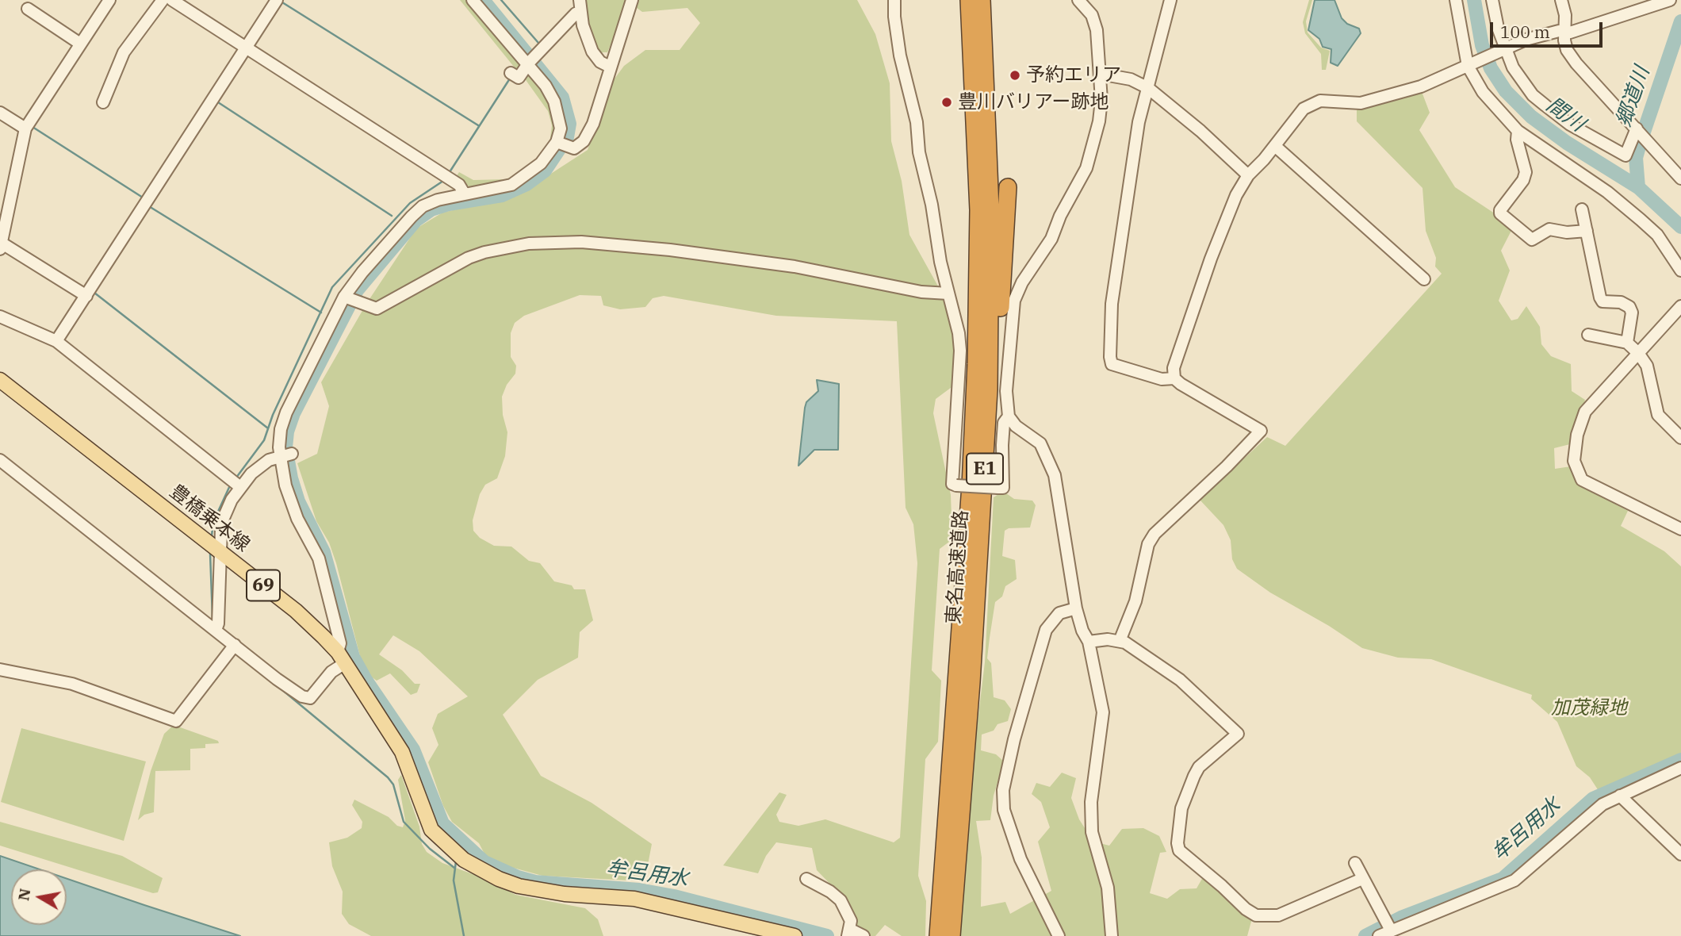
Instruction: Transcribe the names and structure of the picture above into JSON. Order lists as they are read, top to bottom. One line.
{"streets":{"highway":["E1","東名高速道路"],"main road":["豊橋乗本線","69"]},"water":["郷道川","間川","牟呂用水"],"parks":["加茂緑地"],"places":["予約エリア","豊川バリアー跡地"],"scale_bar":"100 m","north":"left"}
